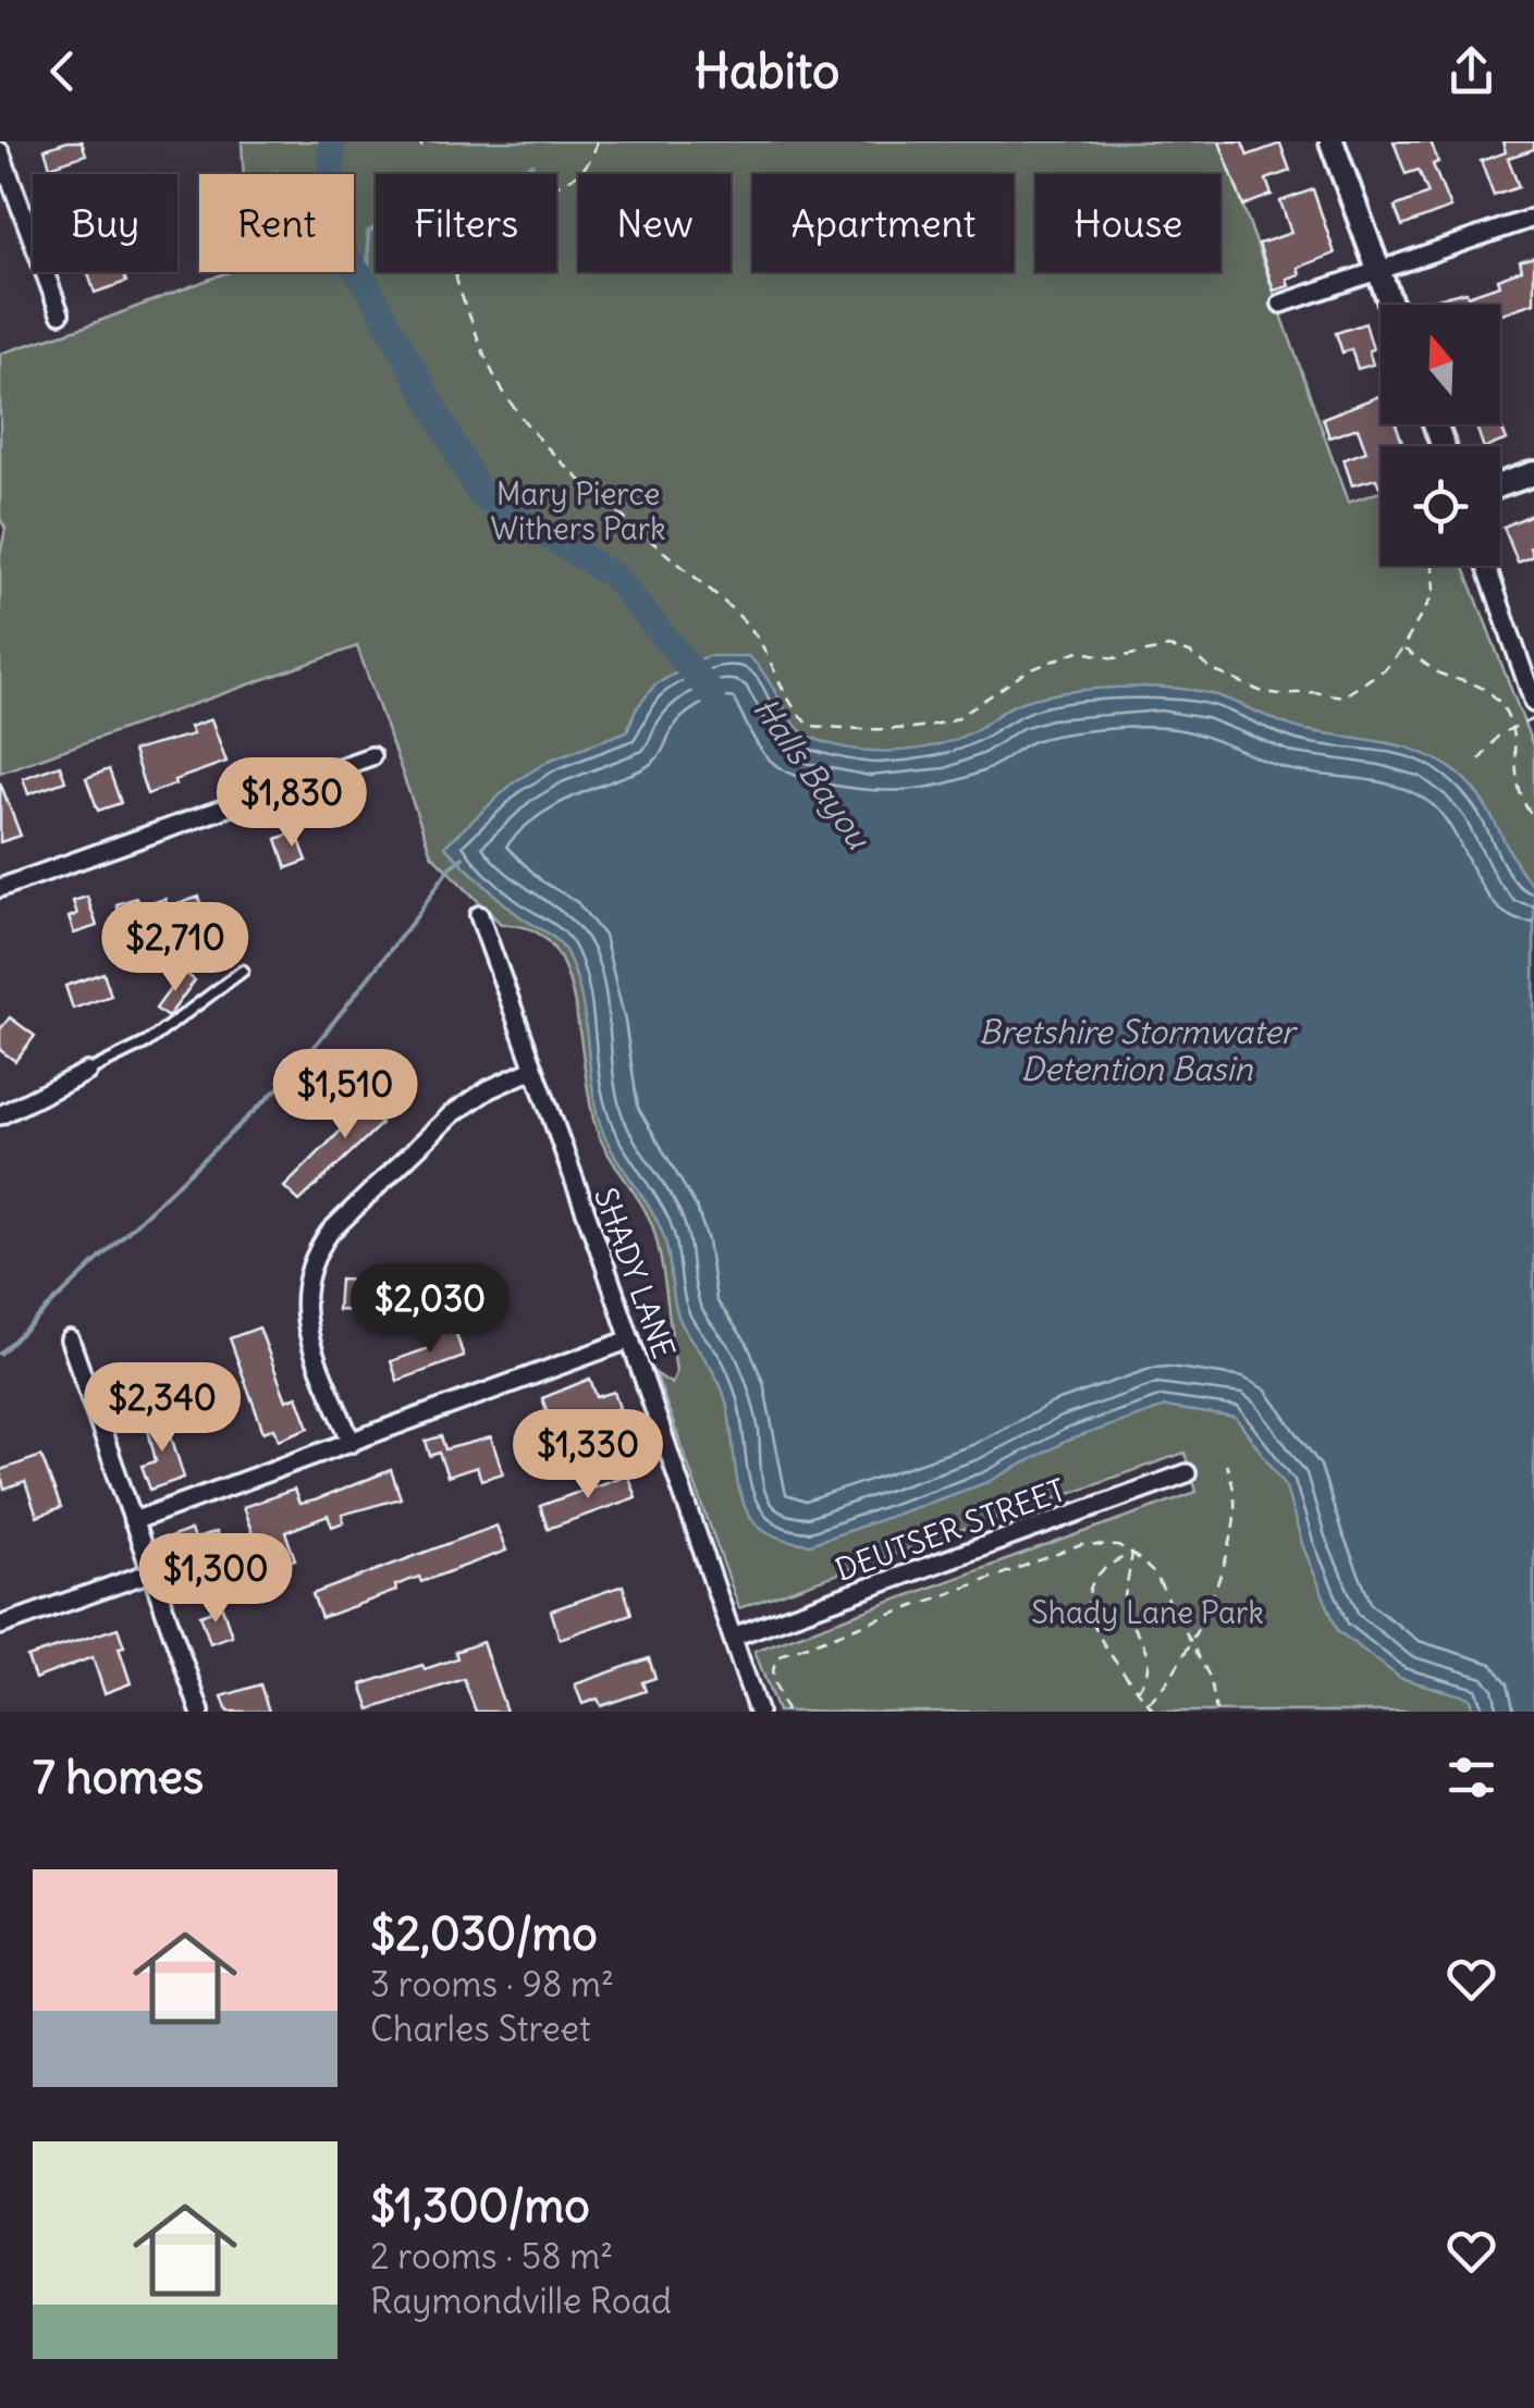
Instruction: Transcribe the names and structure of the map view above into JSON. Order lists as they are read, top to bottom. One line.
{"streets":{"street":["SHADY LANE","DEUTSER STREET"]},"crossings":[["SHADY LANE","DEUTSER STREET"]],"water":["Halls Bayou","Bretshire Stormwater Detention Basin"],"parks":["Mary Pierce Withers Park","Shady Lane Park"],"north":"top","page":{"header":"Habito","chip":["Buy","Rent","Filters","New","Apartment","House"],"price":["$1,830","$2,710","$1,510","$2,030","$2,340","$1,330","$1,300"],"heading":"7 homes","list":[{"name":"$2,030/mo","note":"3 rooms · 98 m² · Charles Street"},{"name":"$1,300/mo","note":"2 rooms · 58 m² · Raymondville Road"}]}}
